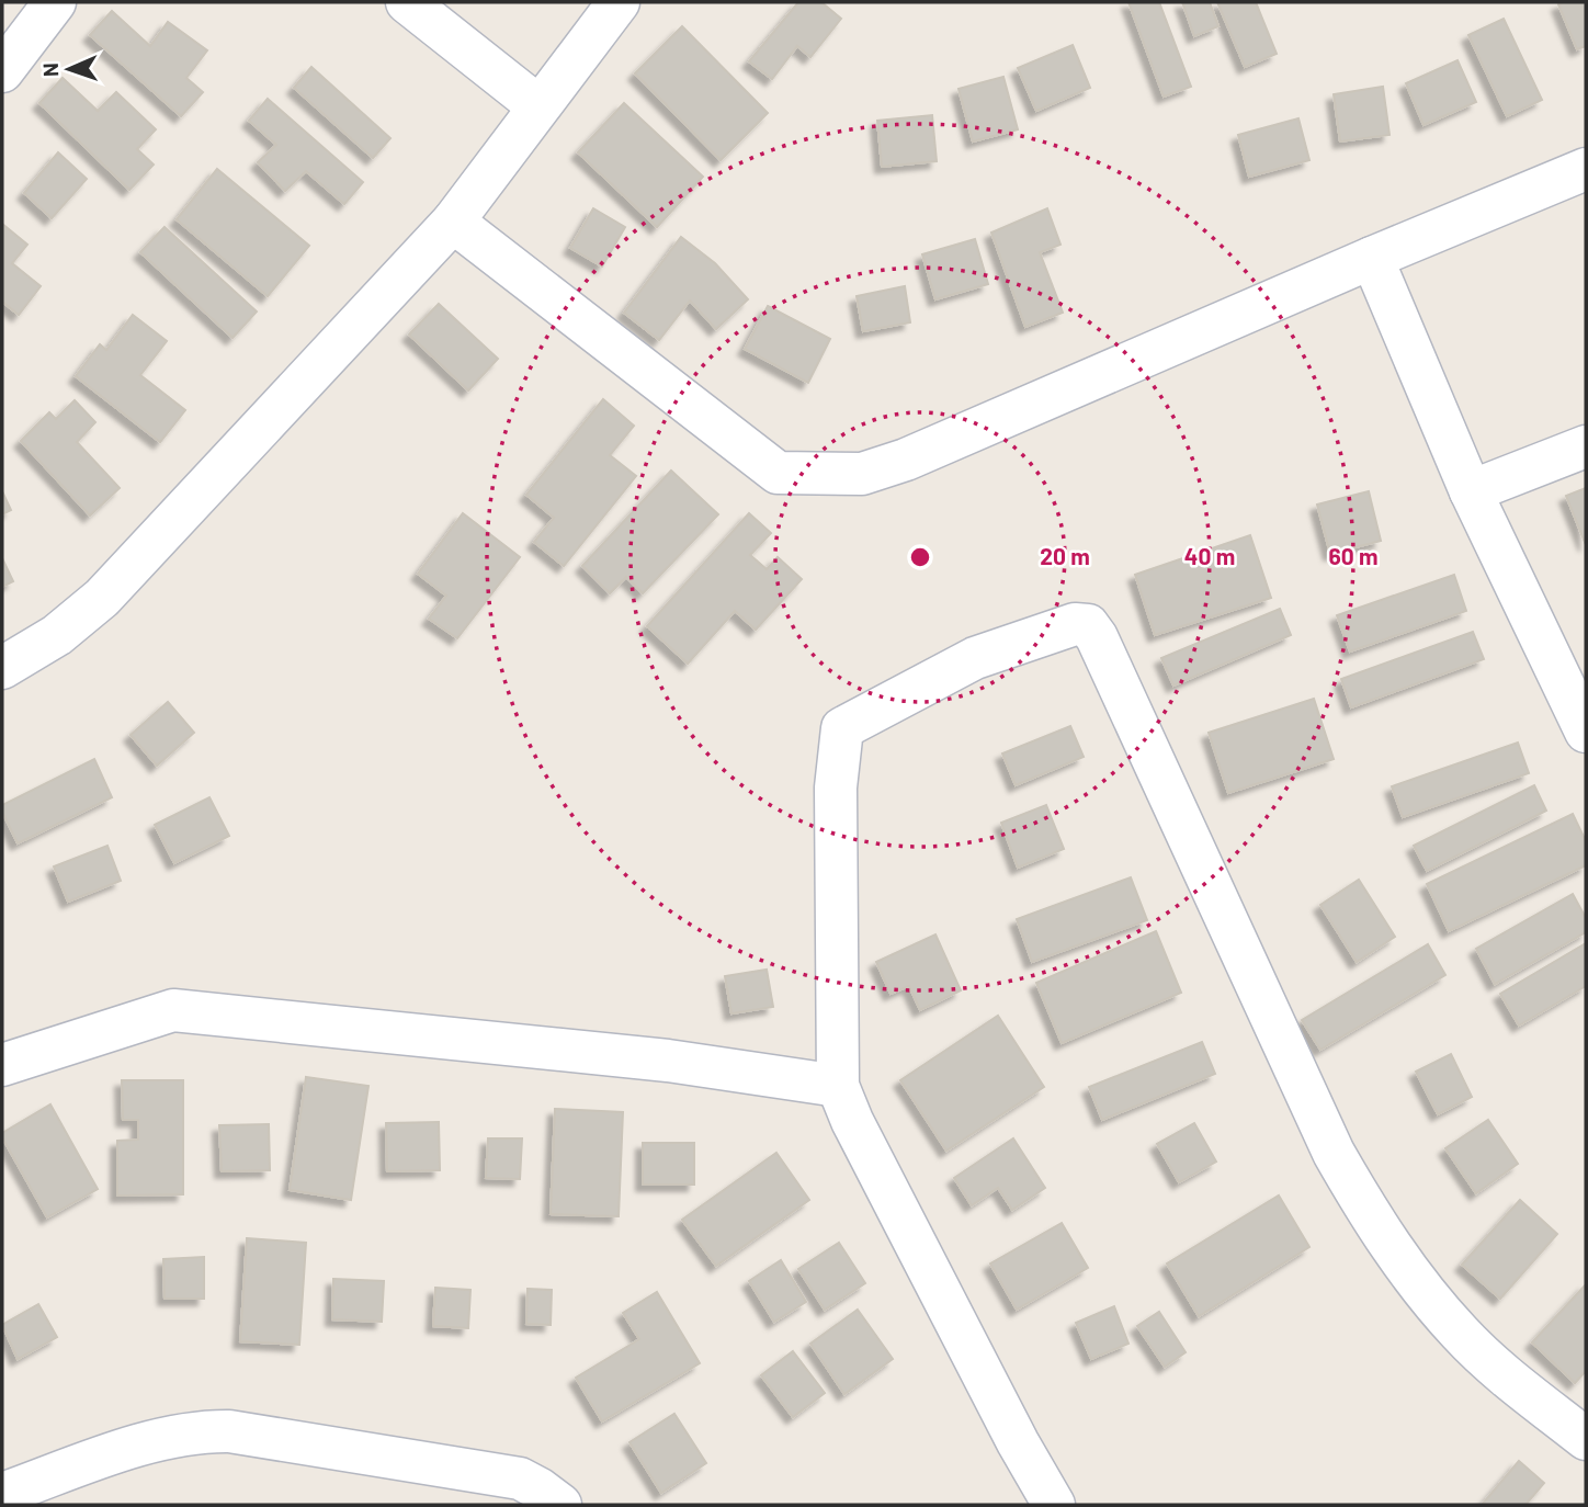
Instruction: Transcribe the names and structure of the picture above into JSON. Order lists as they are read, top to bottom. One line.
{"north":"left","rings":["20 m","40 m","60 m"]}
